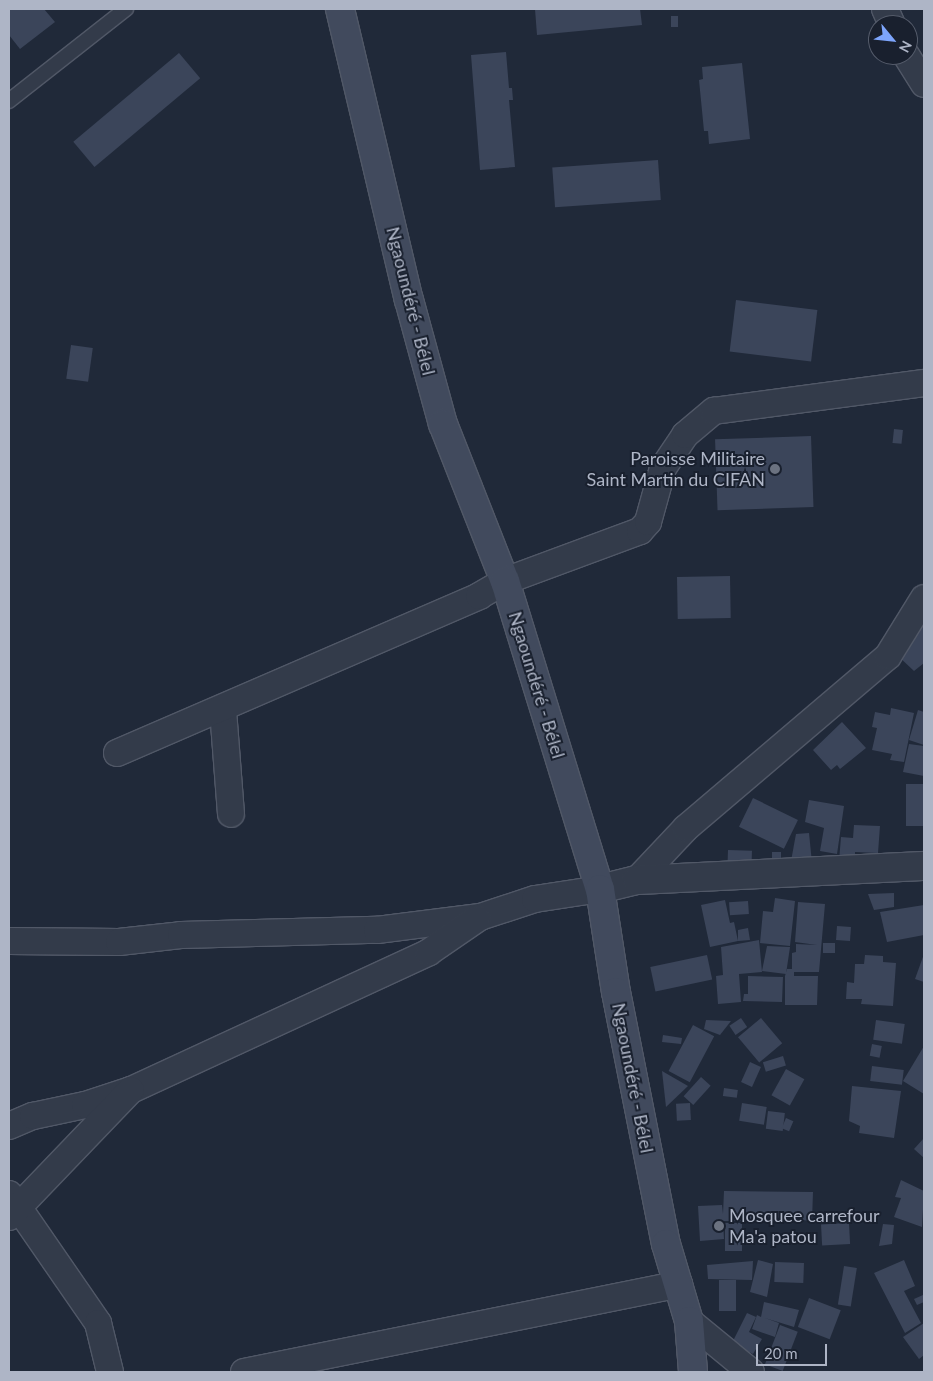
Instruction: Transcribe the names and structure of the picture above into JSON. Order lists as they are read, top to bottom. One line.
{"streets":{"main road":["Ngaoundéré - Bélel"]},"places":["Paroisse Militaire Saint Martin du CIFAN","Mosquee carrefour Ma'a patou"],"scale_bar":"20 m","north":"bottom right"}
